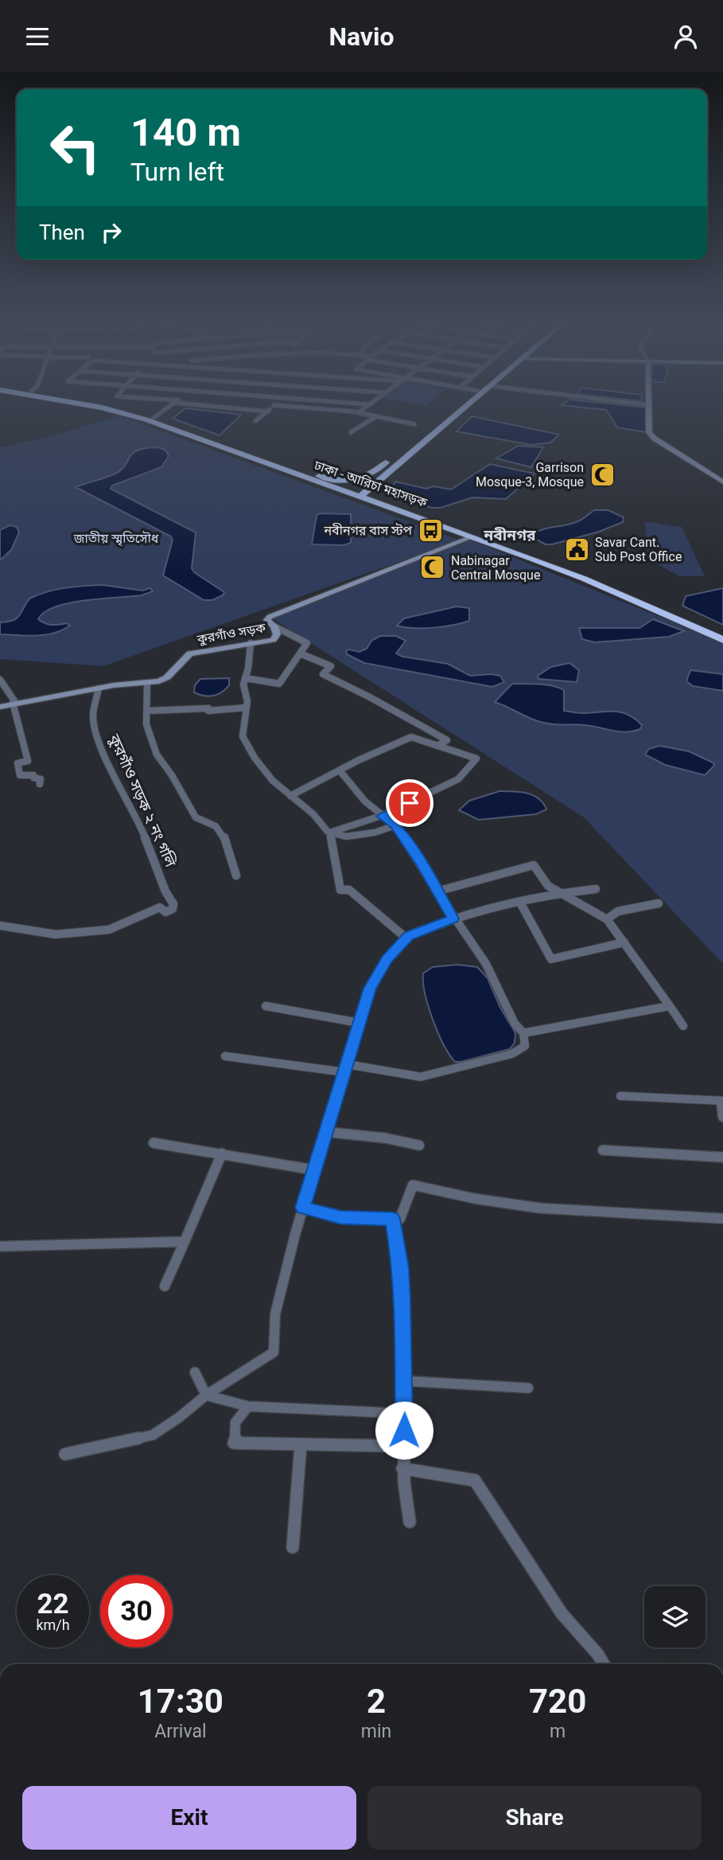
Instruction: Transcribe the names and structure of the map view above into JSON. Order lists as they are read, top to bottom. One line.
{"streets":{"highway":["ঢাকা - আরিচা মহাসড়ক"],"street":["কুরগাঁও সড়ক","কুরগাঁও সড়ক ২ নং গলি"]},"crossings":[["কুরগাঁও সড়ক","কুরগাঁও সড়ক ২ নং গলি"]],"districts":["নবীনগর"],"parks":["জাতীয় স্মৃতিসৌধ"],"places":{"mosque":["Garrison Mosque-3, Mosque","Nabinagar Central Mosque"],"bus stop":["নবীনগর বাস স্টপ"],"public building":["Savar Cant. Sub Post Office"]},"page":{"header":"Navio","turn":["140 m","Turn left"],"then":"Then","speed":"22 km/h","limit":"30","eta":["17:30","Arrival","2","min","720","m"],"buttons":["Exit","Share"]}}
